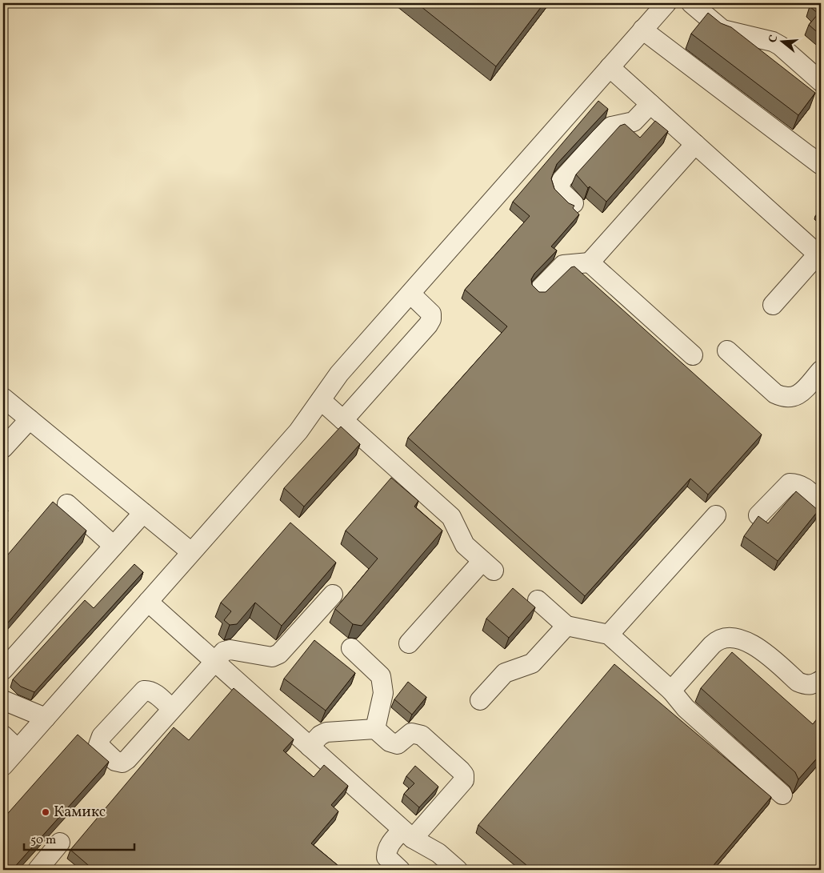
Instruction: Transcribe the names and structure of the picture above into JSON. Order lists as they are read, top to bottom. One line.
{"places":["Камикс"],"scale_bar":"50 m","north":"left"}
